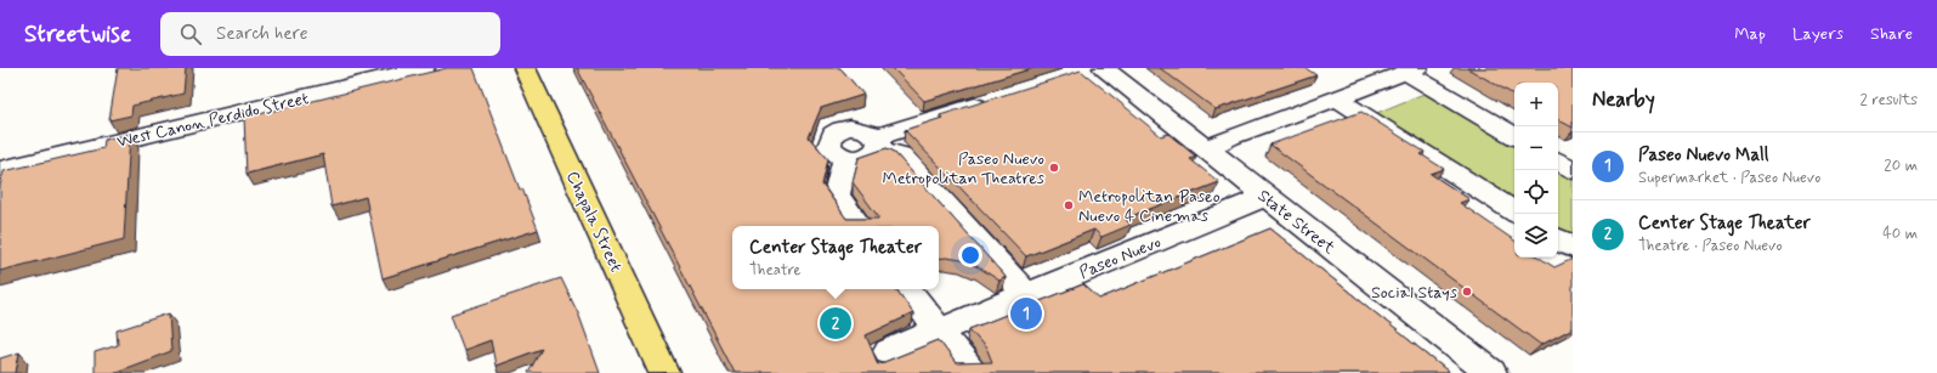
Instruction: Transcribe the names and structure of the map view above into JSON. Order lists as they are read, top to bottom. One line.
{"streets":{"main road":["Chapala Street"],"street":["West Canon Perdido Street","State Street","Paseo Nuevo"]},"crossings":[["State Street","Paseo Nuevo"]],"places":["Paseo Nuevo Metropolitan Theatres","Metropolitan Paseo Nuevo 4 Cinemas","Social Stays"],"page":{"header":"Streetwise","search":"Search here","nav":["Map","Layers","Share"],"heading":["Nearby","2 results"],"map_buttons":["+","−"],"list":[{"mark":"1","name":"Paseo Nuevo Mall","note":"Supermarket · Paseo Nuevo","value":"20 m"},{"mark":"2","name":"Center Stage Theater","note":"Theatre · Paseo Nuevo","value":"40 m"}],"popup":["Center Stage Theater","Theatre"],"pins":["1","2"]}}
